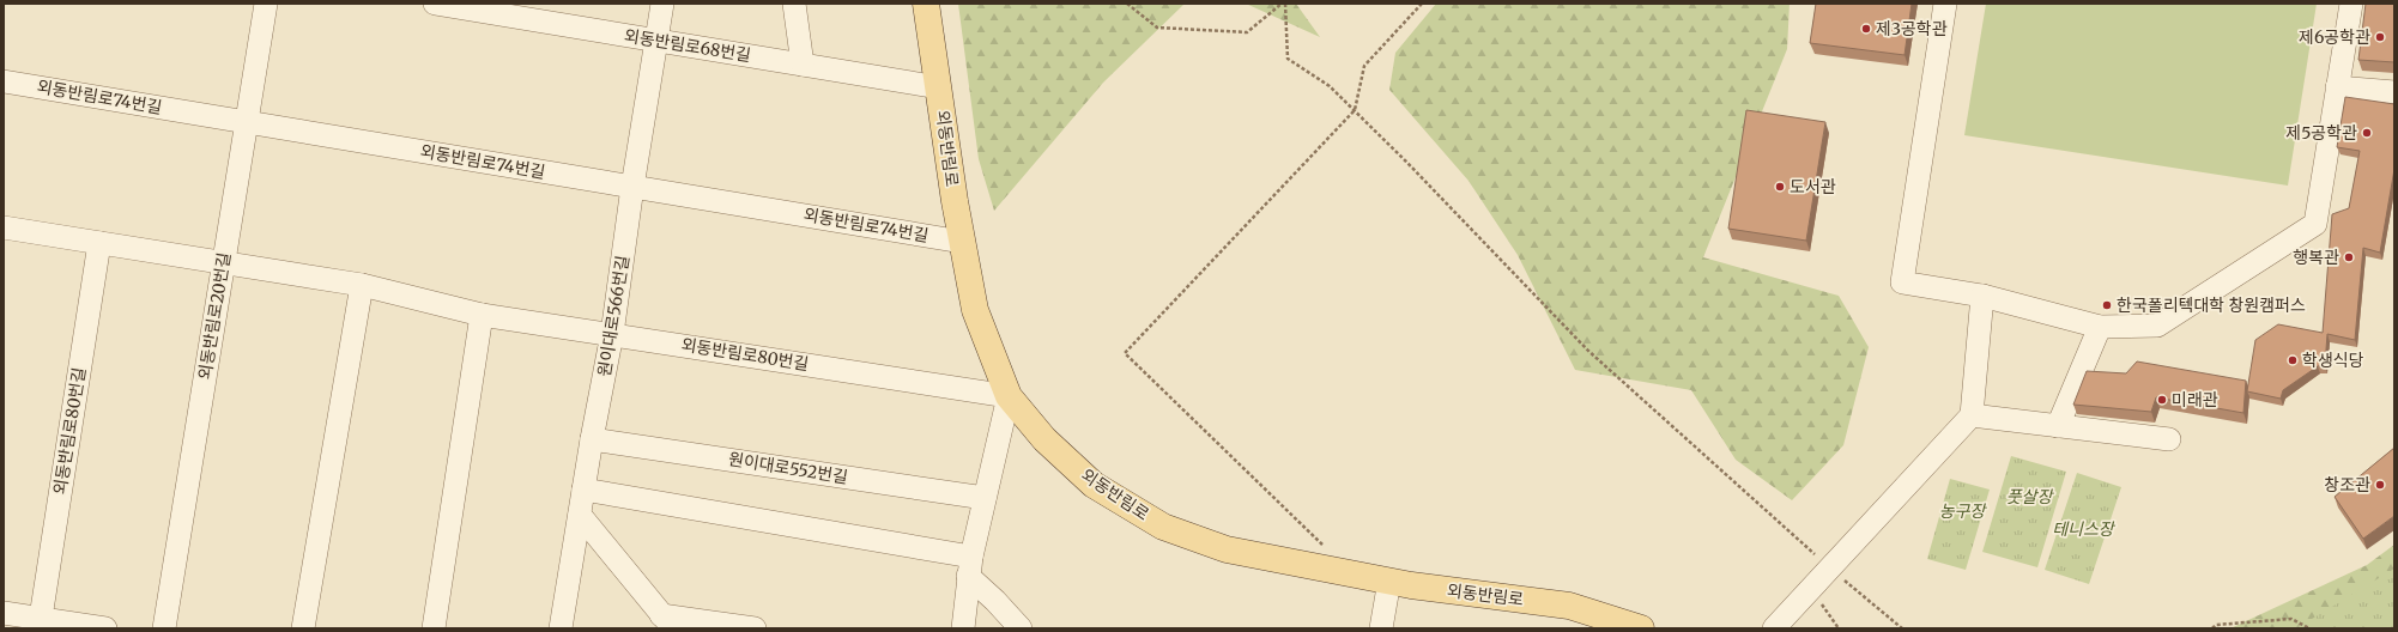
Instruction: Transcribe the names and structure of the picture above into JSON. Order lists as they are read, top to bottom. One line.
{"streets":{"main road":["외동반림로"],"street":["외동반림로68번길","외동반림로74번길","외동반림로20번길","원이대로566번길","외동반림로80번길","원이대로552번길"]},"crossings":[["외동반림로68번길","외동반림로"],["외동반림로68번길","원이대로566번길"],["외동반림로74번길","외동반림로"],["외동반림로74번길","외동반림로20번길"],["외동반림로74번길","원이대로566번길"],["외동반림로","외동반림로80번길"],["외동반림로20번길","외동반림로80번길"],["원이대로566번길","외동반림로80번길"],["원이대로566번길","원이대로552번길"]],"parks":["풋살장","농구장","테니스장"],"places":["제3공학관","제6공학관","제5공학관","도서관","행복관","한국폴리텍대학 창원캠퍼스","학생식당","미래관","창조관"]}
